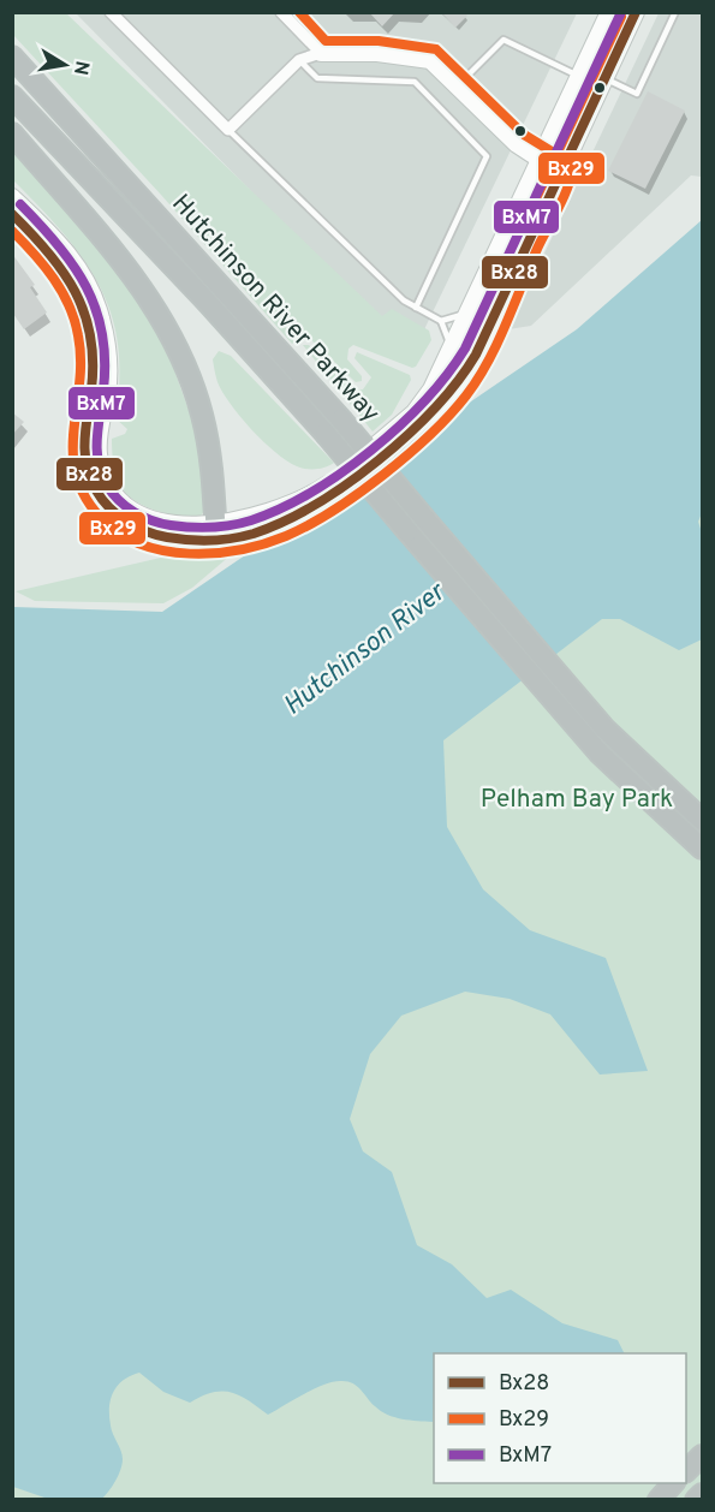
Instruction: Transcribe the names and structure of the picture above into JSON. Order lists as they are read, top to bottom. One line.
{"streets":{"highway":["Hutchinson River Parkway"]},"water":["Hutchinson River"],"parks":["Pelham Bay Park"],"lines":["transit line Bx28","transit line Bx29","transit line BxM7"],"legend":["Bx28","Bx29","BxM7"],"north":"right"}
